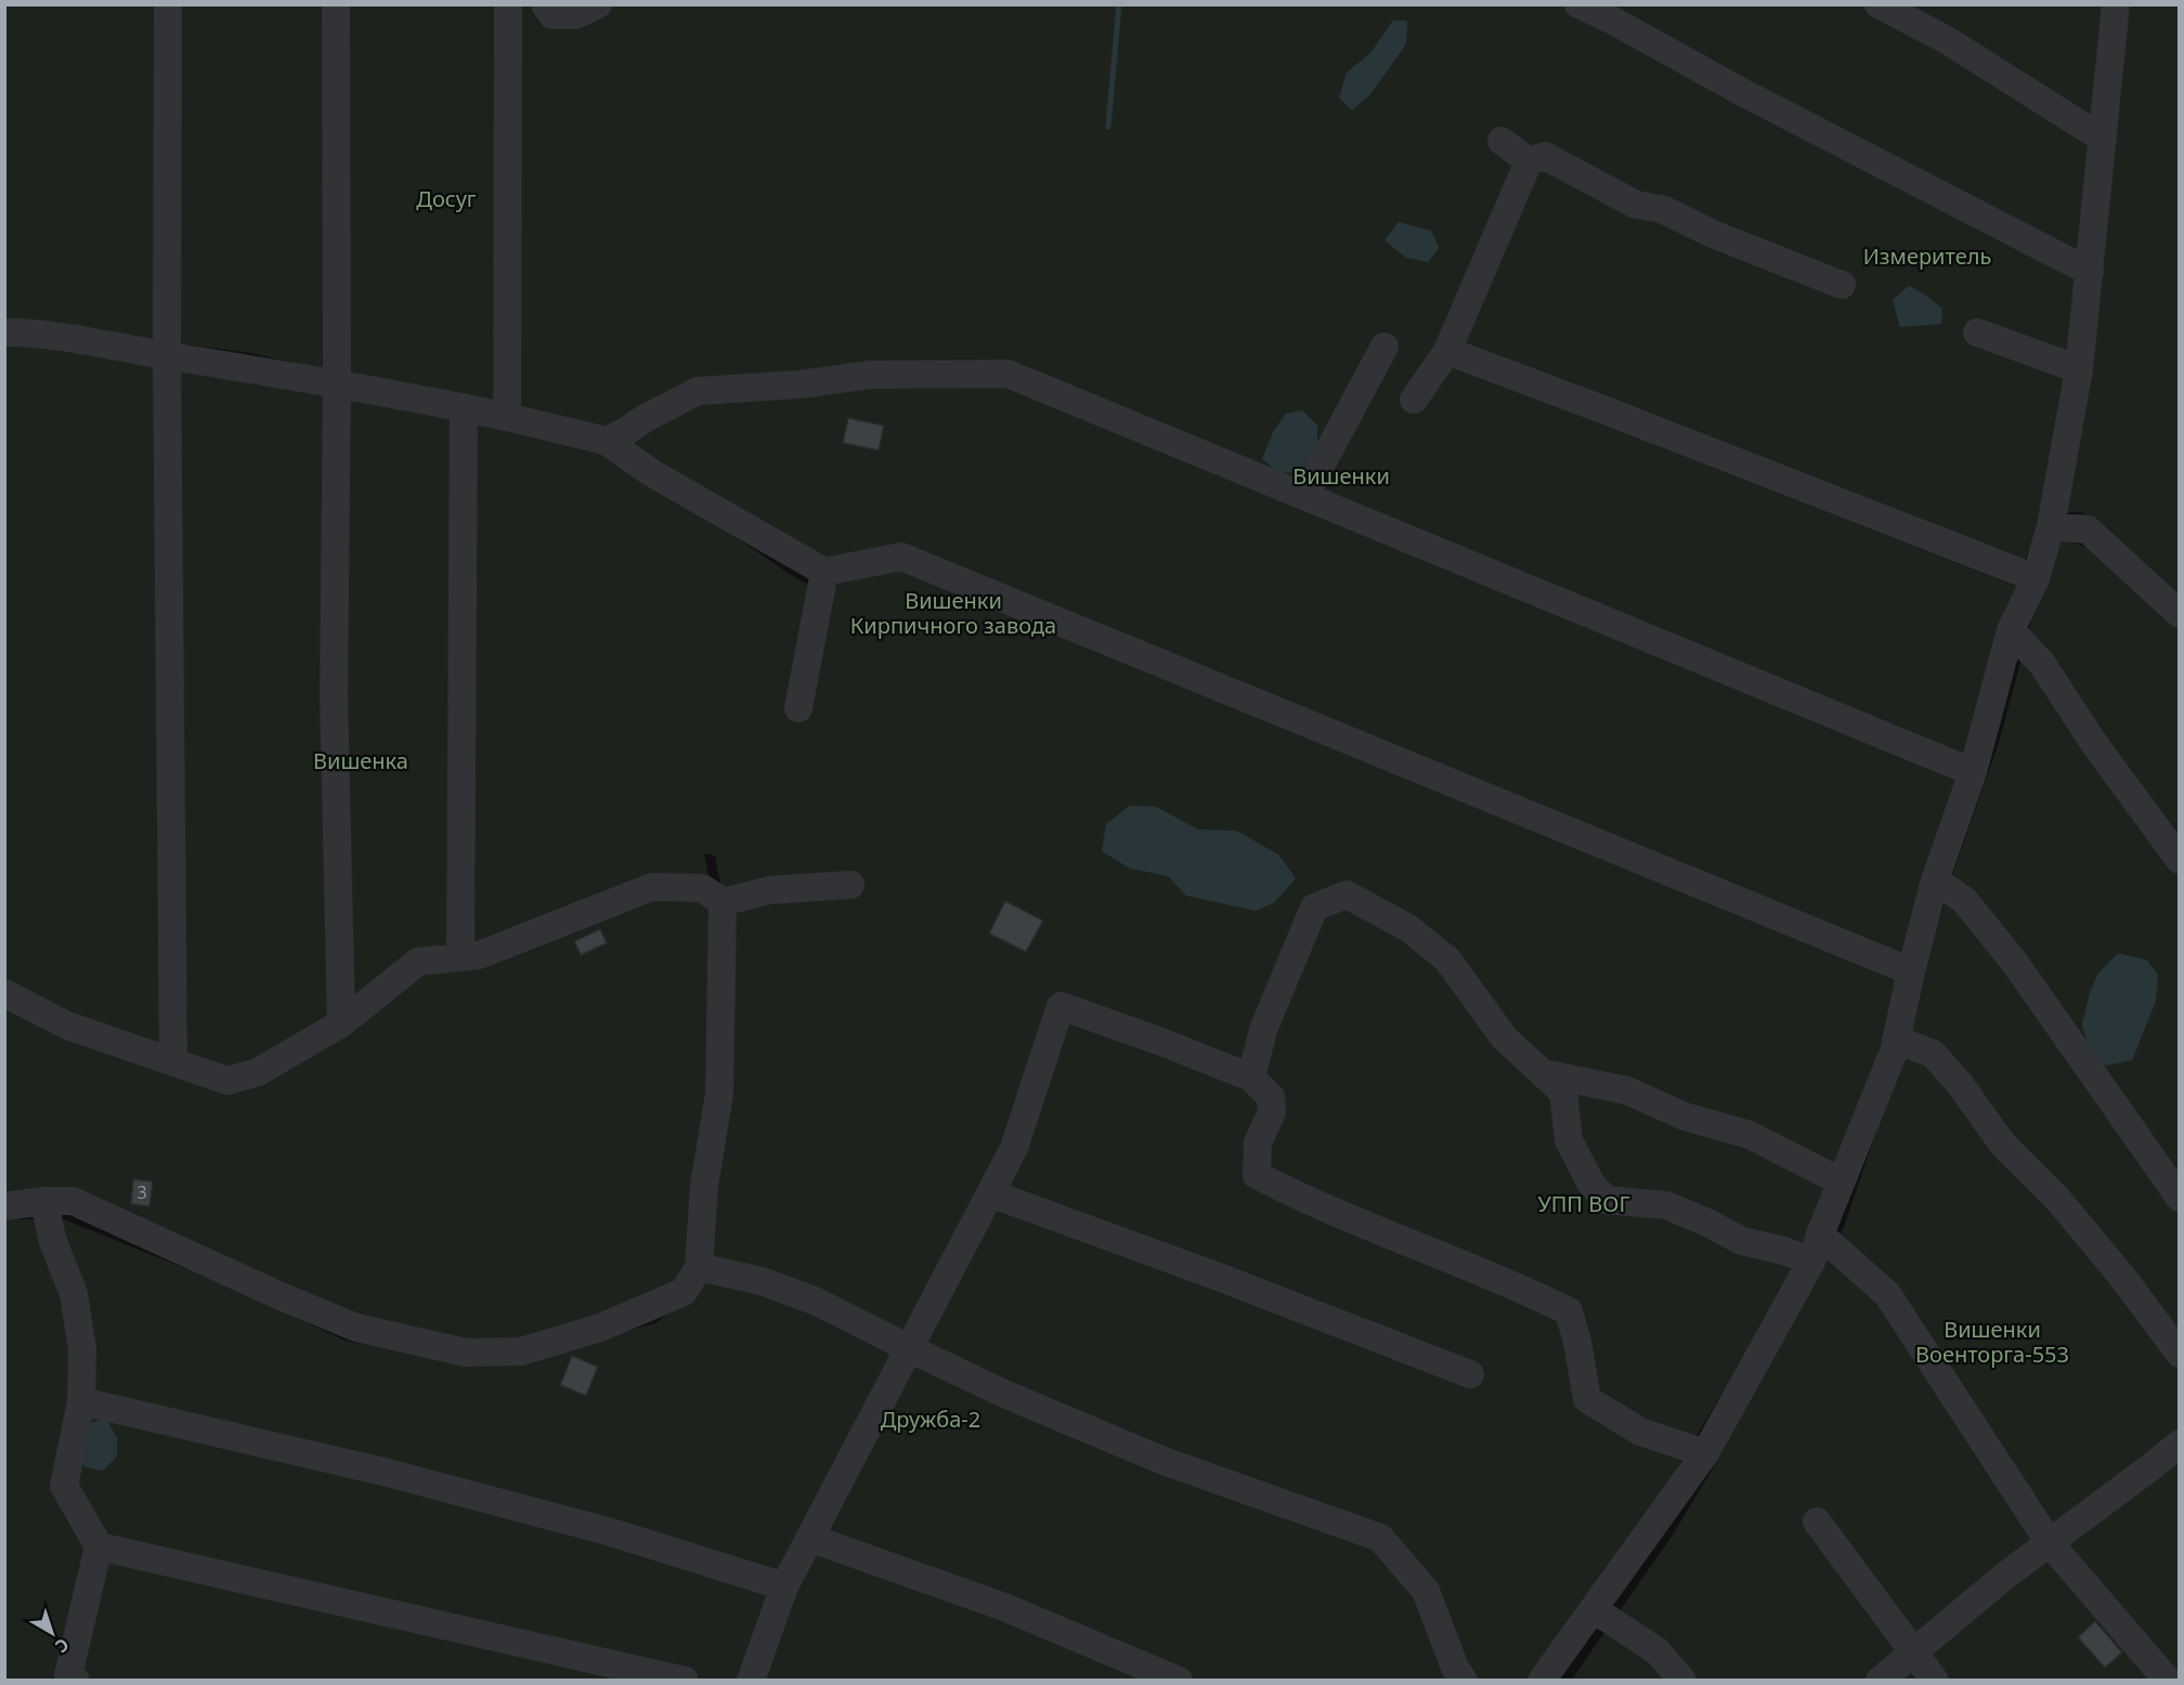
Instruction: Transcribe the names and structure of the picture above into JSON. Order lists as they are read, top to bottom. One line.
{"parks":["Досуг","Измеритель","Вишенки","Вишенки Кирпичного завода","Вишенка","УПП ВОГ","Вишенки Военторга-553","Дружба-2"],"house_numbers":["3"],"north":"bottom right"}
